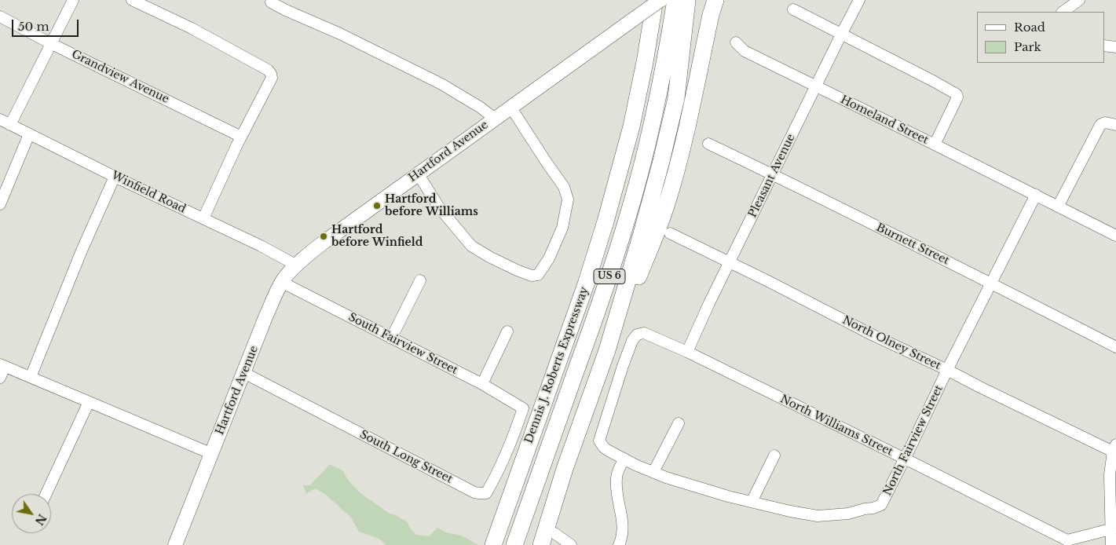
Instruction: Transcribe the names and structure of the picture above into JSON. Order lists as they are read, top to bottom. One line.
{"streets":{"highway":["US 6","Dennis J. Roberts Expressway"],"main road":["Hartford Avenue"],"street":["Grandview Avenue","Homeland Street","Pleasant Avenue","Winfield Road","Burnett Street","North Olney Street","South Fairview Street","North Williams Street","North Fairview Street","South Long Street"]},"crossings":[["Homeland Street","Pleasant Avenue"],["Homeland Street","North Fairview Street"],["Hartford Avenue","Winfield Road"],["Hartford Avenue","South Fairview Street"],["Hartford Avenue","South Long Street"],["Pleasant Avenue","Burnett Street"],["Pleasant Avenue","North Olney Street"],["Pleasant Avenue","North Williams Street"],["Burnett Street","North Fairview Street"],["North Olney Street","North Fairview Street"],["South Fairview Street","South Long Street"],["North Williams Street","North Fairview Street"]],"places":["Hartford before Williams","Hartford before Winfield"],"legend":["Road","Park"],"scale_bar":"50 m","north":"bottom right"}
